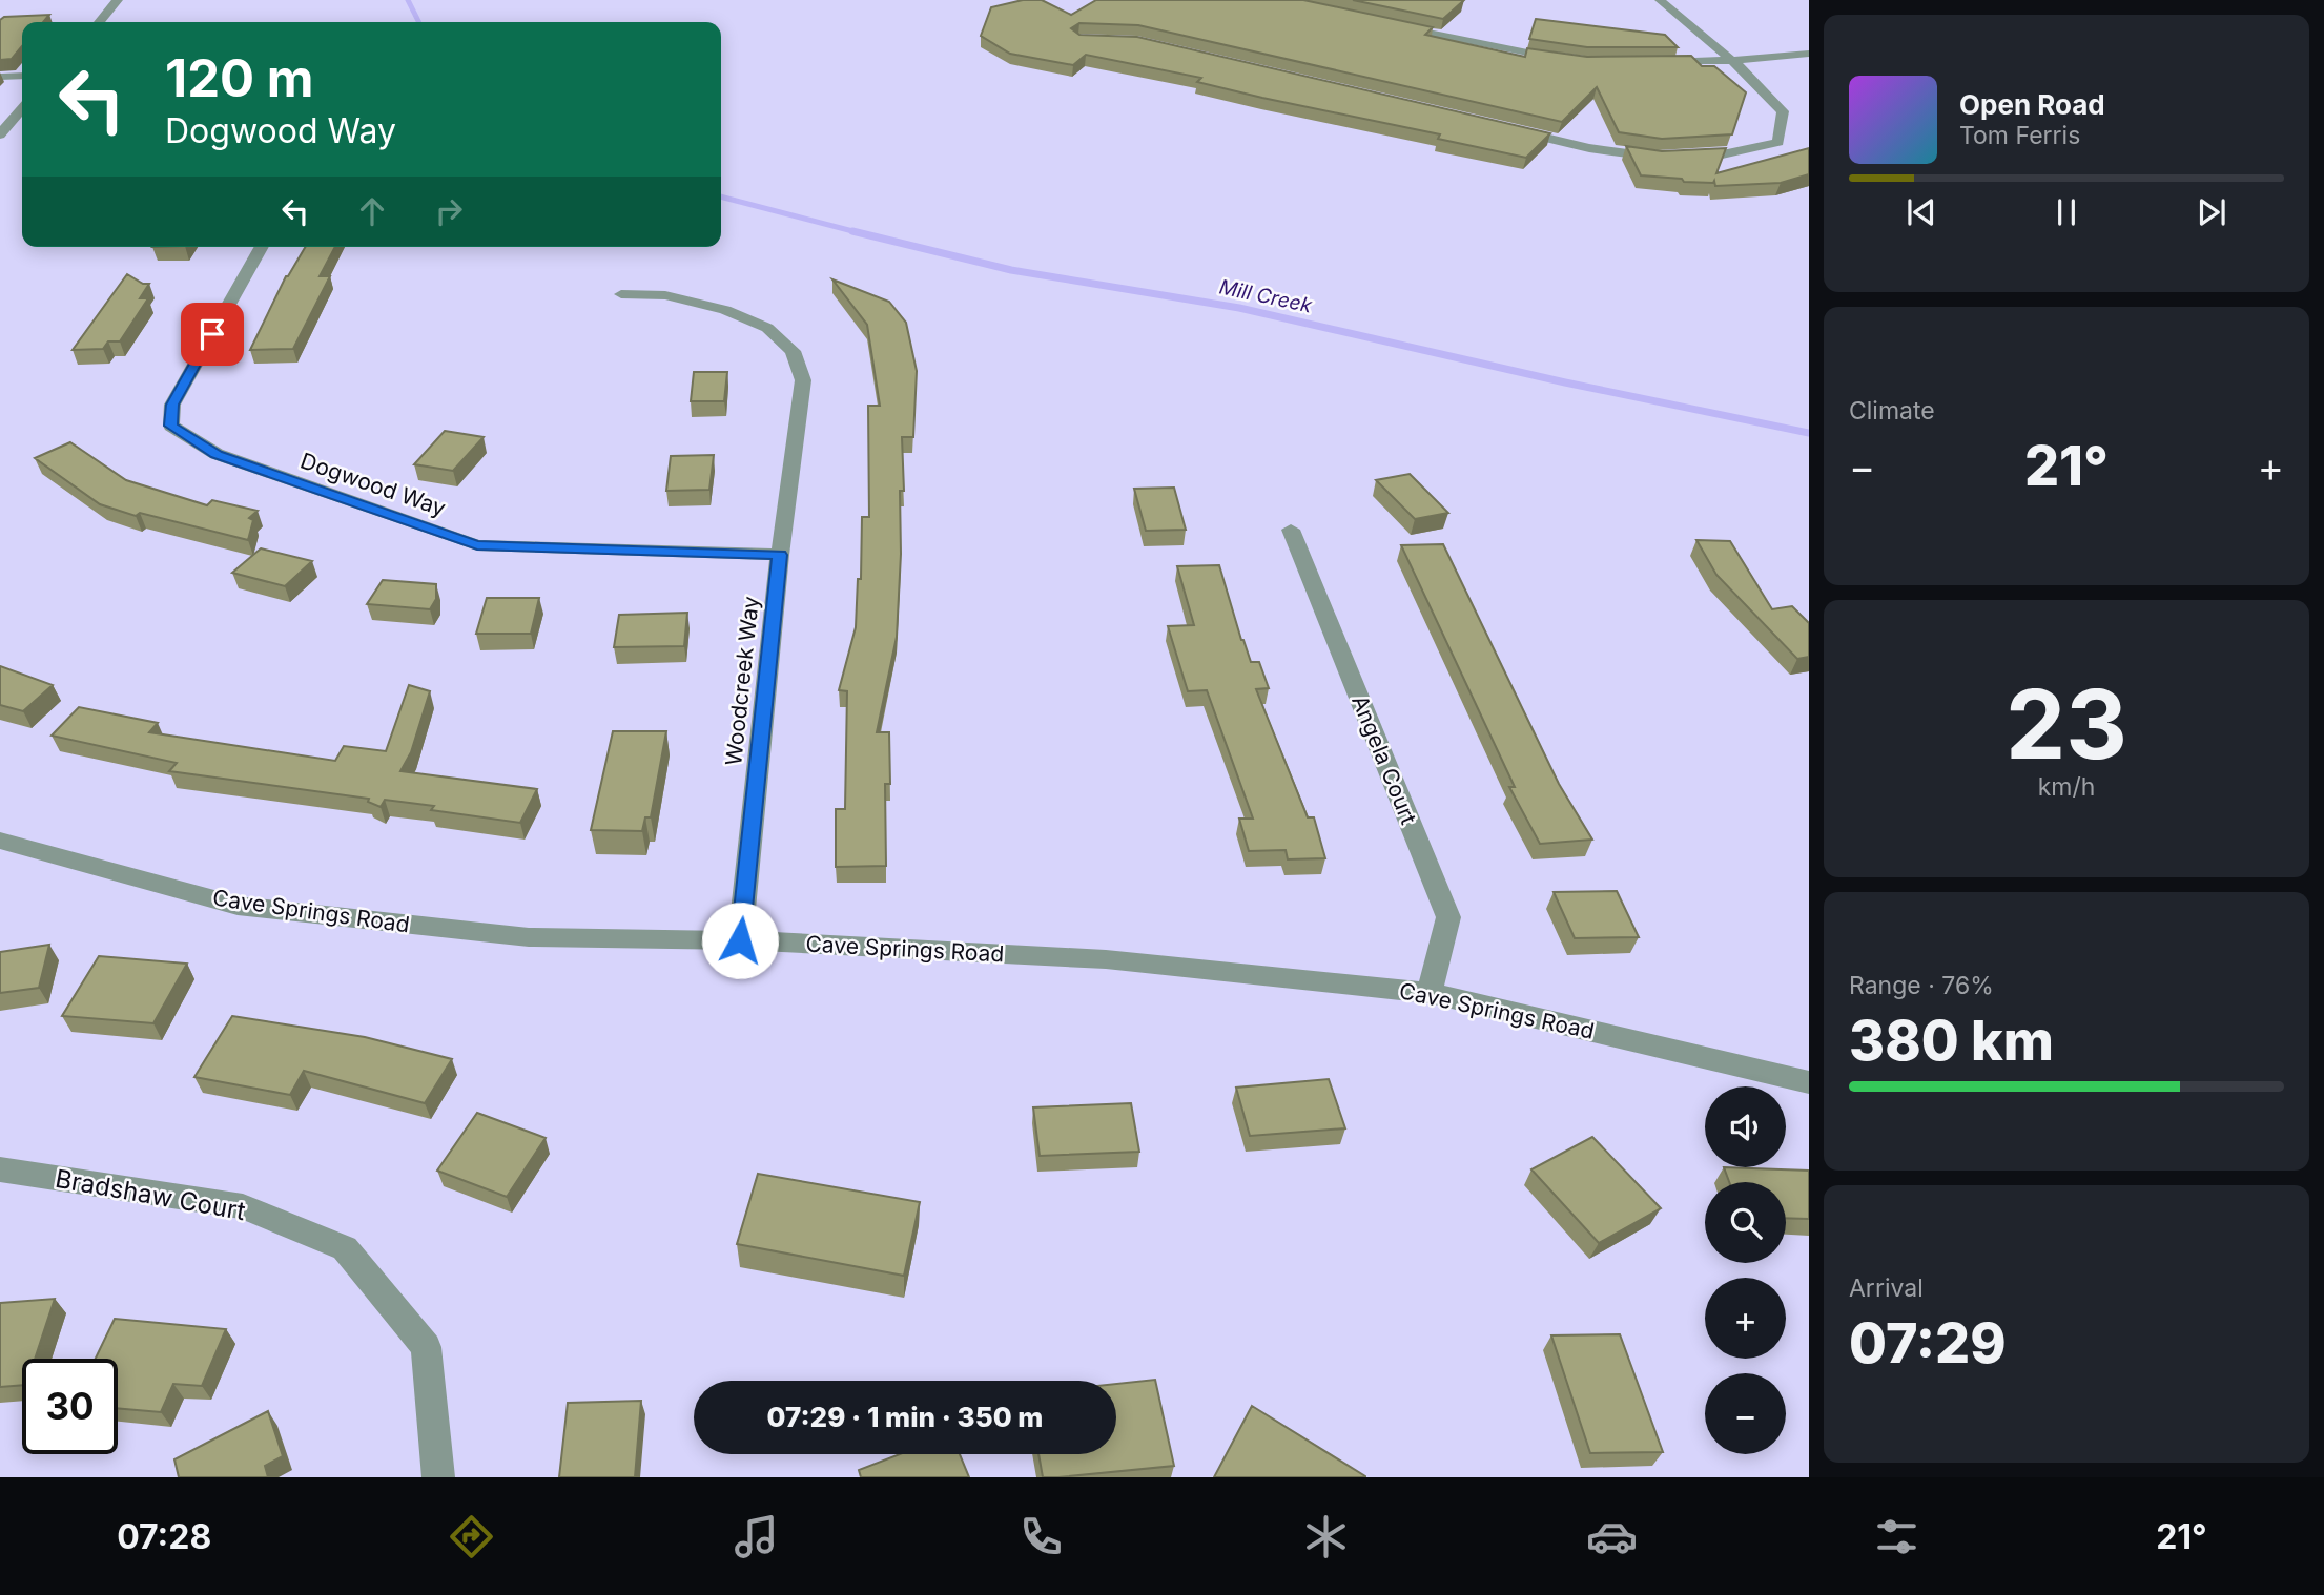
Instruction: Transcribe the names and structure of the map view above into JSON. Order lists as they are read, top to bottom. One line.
{"streets":{"street":["Dogwood Way","Woodcreek Way","Angela Court","Cave Springs Road","Bradshaw Court"]},"crossings":[["Dogwood Way","Woodcreek Way"],["Woodcreek Way","Cave Springs Road"],["Angela Court","Cave Springs Road"]],"water":["Mill Creek"],"page":{"turn":["120 m","Dogwood Way"],"song":["Open Road","Tom Ferris"],"tile":["Climate",["23","km/h"],["Range · 76%","380 km"],["Arrival","07:29"]],"heat":["−","21°","+"],"map_buttons":["+","−"],"limit":"30","trip":"07:29 · 1 min · 350 m","tabs":["07:28","21°"]}}
